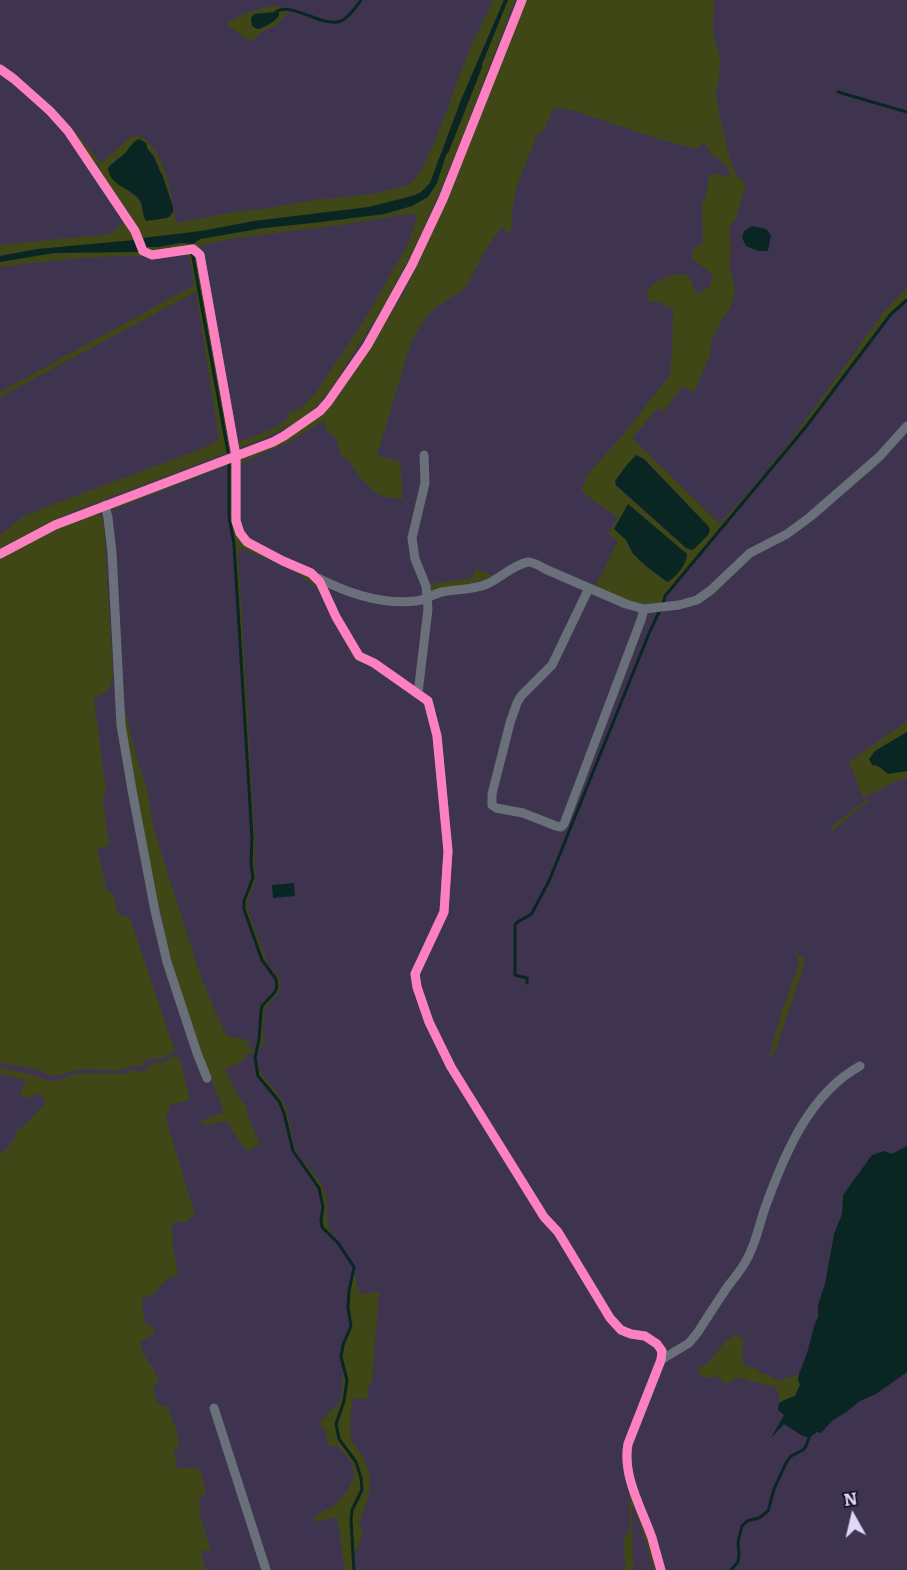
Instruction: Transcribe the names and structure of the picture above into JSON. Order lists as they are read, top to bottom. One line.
{"north":"top"}
